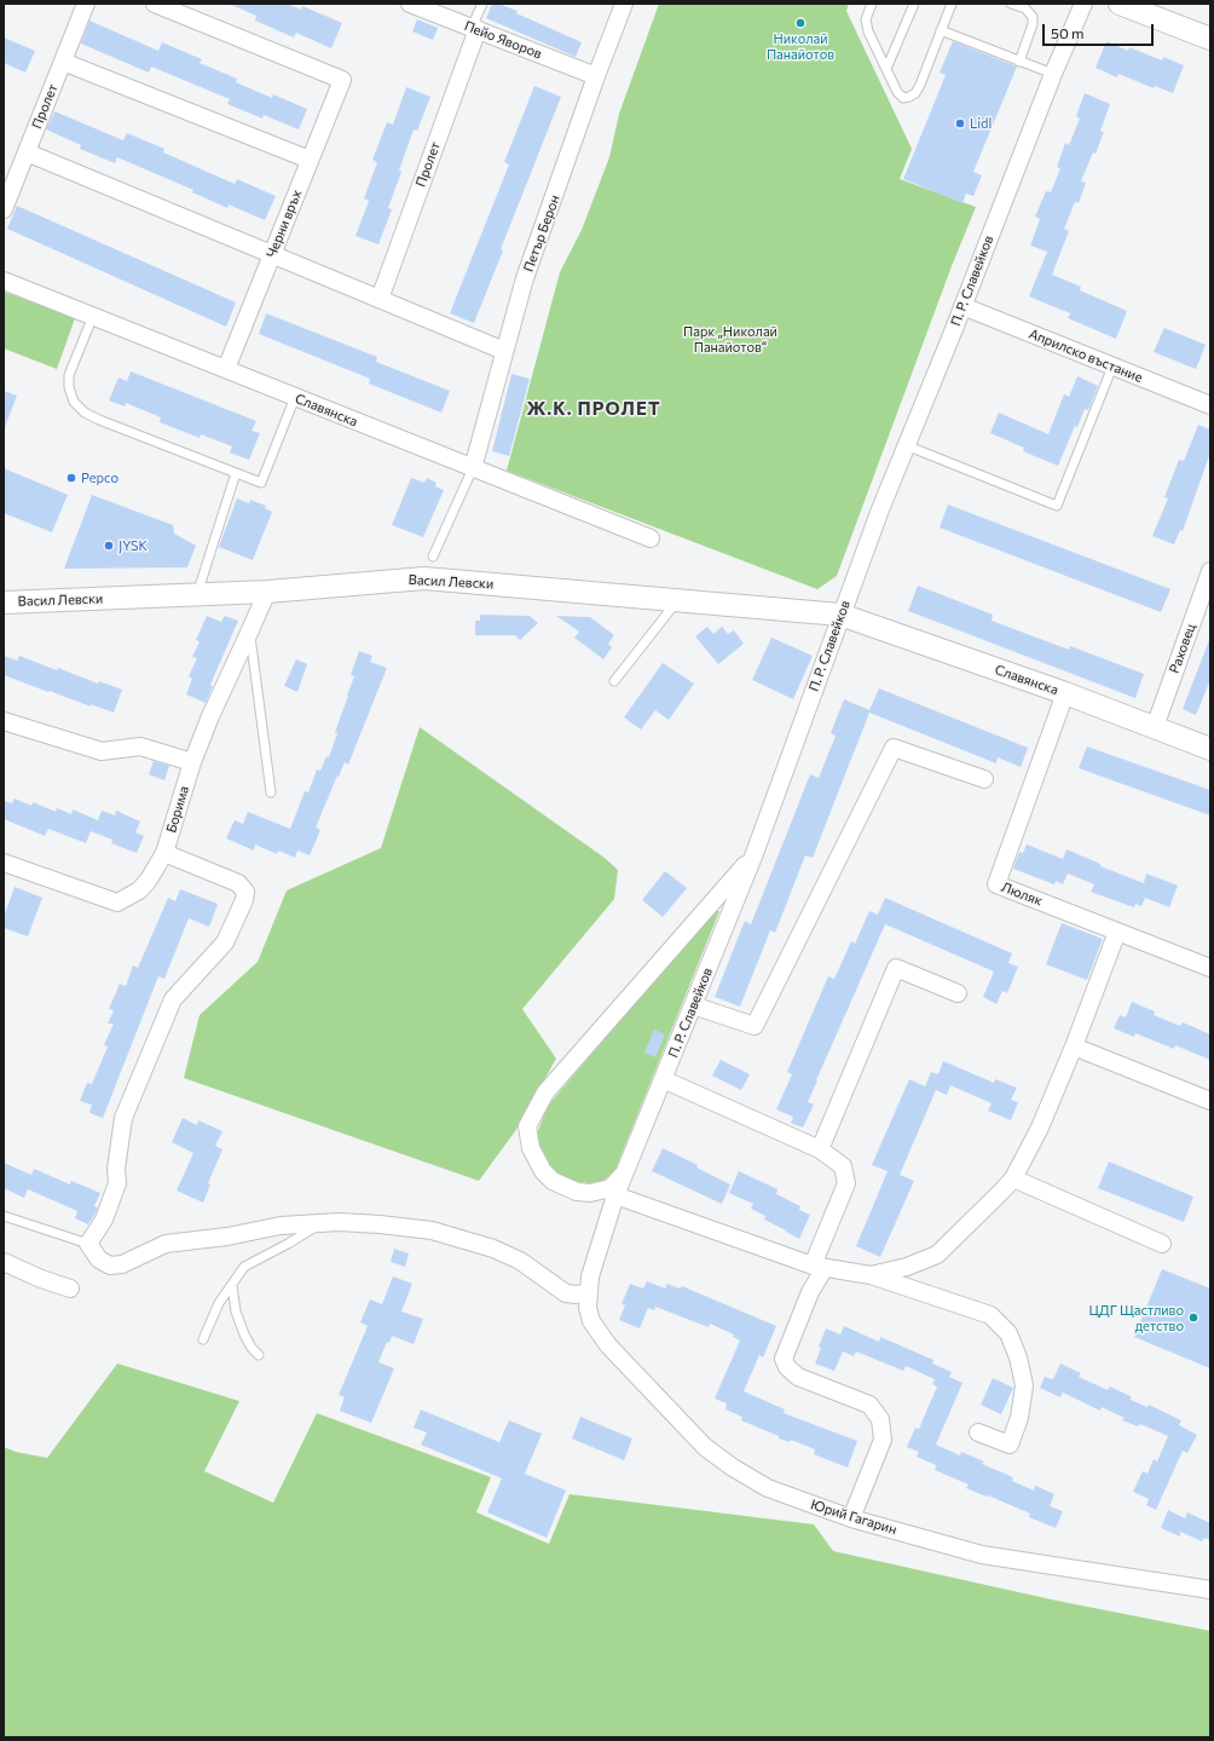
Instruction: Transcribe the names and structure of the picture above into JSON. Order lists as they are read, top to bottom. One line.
{"streets":{"street":["Пейо Яворов","Пролет","Черни връх","Петър Берон","П. Р. Славейков","Априлско въстание","Славянска","Васил Левски","Раховец","Борима","Люляк","Юрий Гагарин"]},"crossings":[["Пейо Яворов","Пролет"],["Пейо Яворов","Петър Берон"],["Черни връх","Славянска"],["Петър Берон","Славянска"],["П. Р. Славейков","Априлско въстание"],["П. Р. Славейков","Славянска"],["П. Р. Славейков","Васил Левски"],["П. Р. Славейков","Юрий Гагарин"],["Славянска","Васил Левски"],["Славянска","Раховец"],["Славянска","Люляк"],["Васил Левски","Борима"]],"districts":["Ж.К. ПРОЛЕТ"],"parks":["Парк „Николай Панайотов“"],"places":["Николай Панайотов","Lidl","Pepco","JYSK","ЦДГ Щастливо детство"],"scale_bar":"50 m"}
